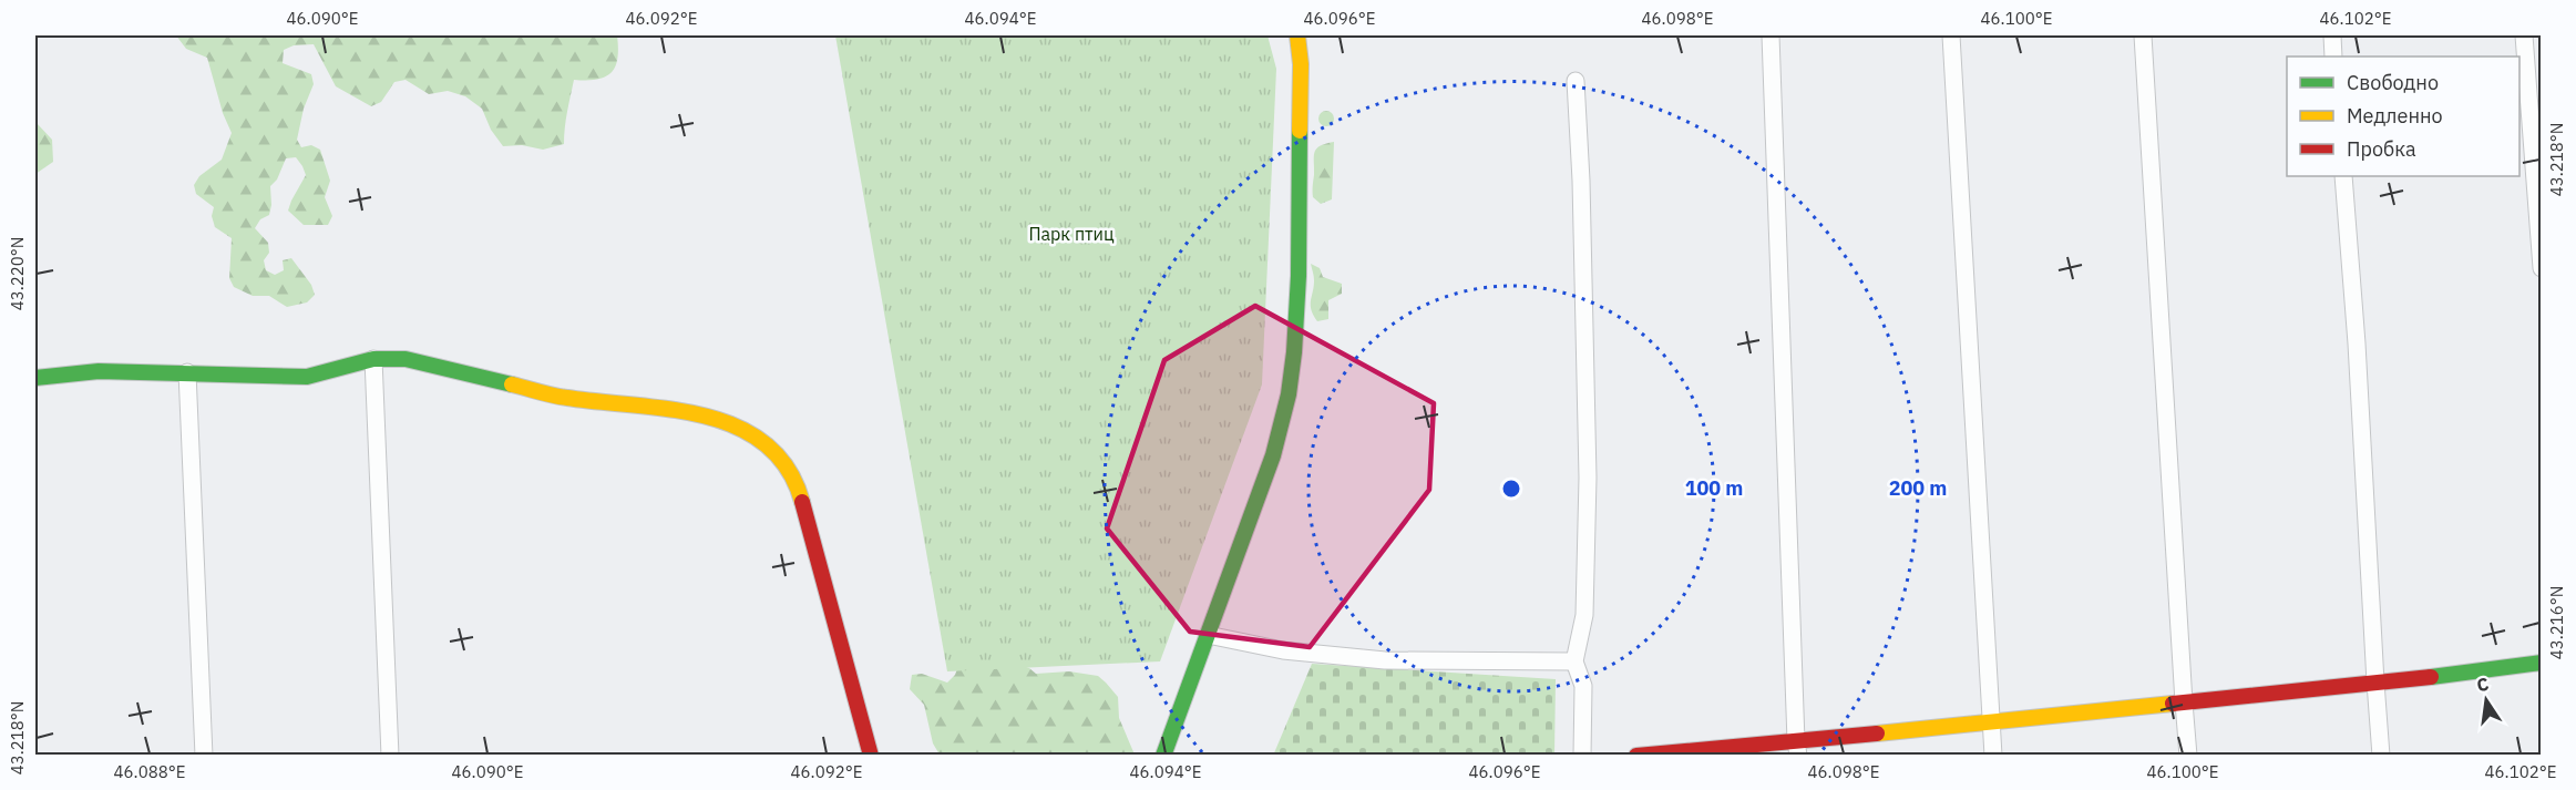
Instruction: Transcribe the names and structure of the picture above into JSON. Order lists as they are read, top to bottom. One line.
{"parks":["Парк птиц"],"legend":["Свободно","Медленно","Пробка"],"north":"top","coordinates":["46.090°E","46.092°E","46.094°E","46.096°E","46.098°E","46.100°E","46.102°E","43.218°N","43.220°N","43.216°N","46.088°E"],"rings":["100 m","200 m"]}
